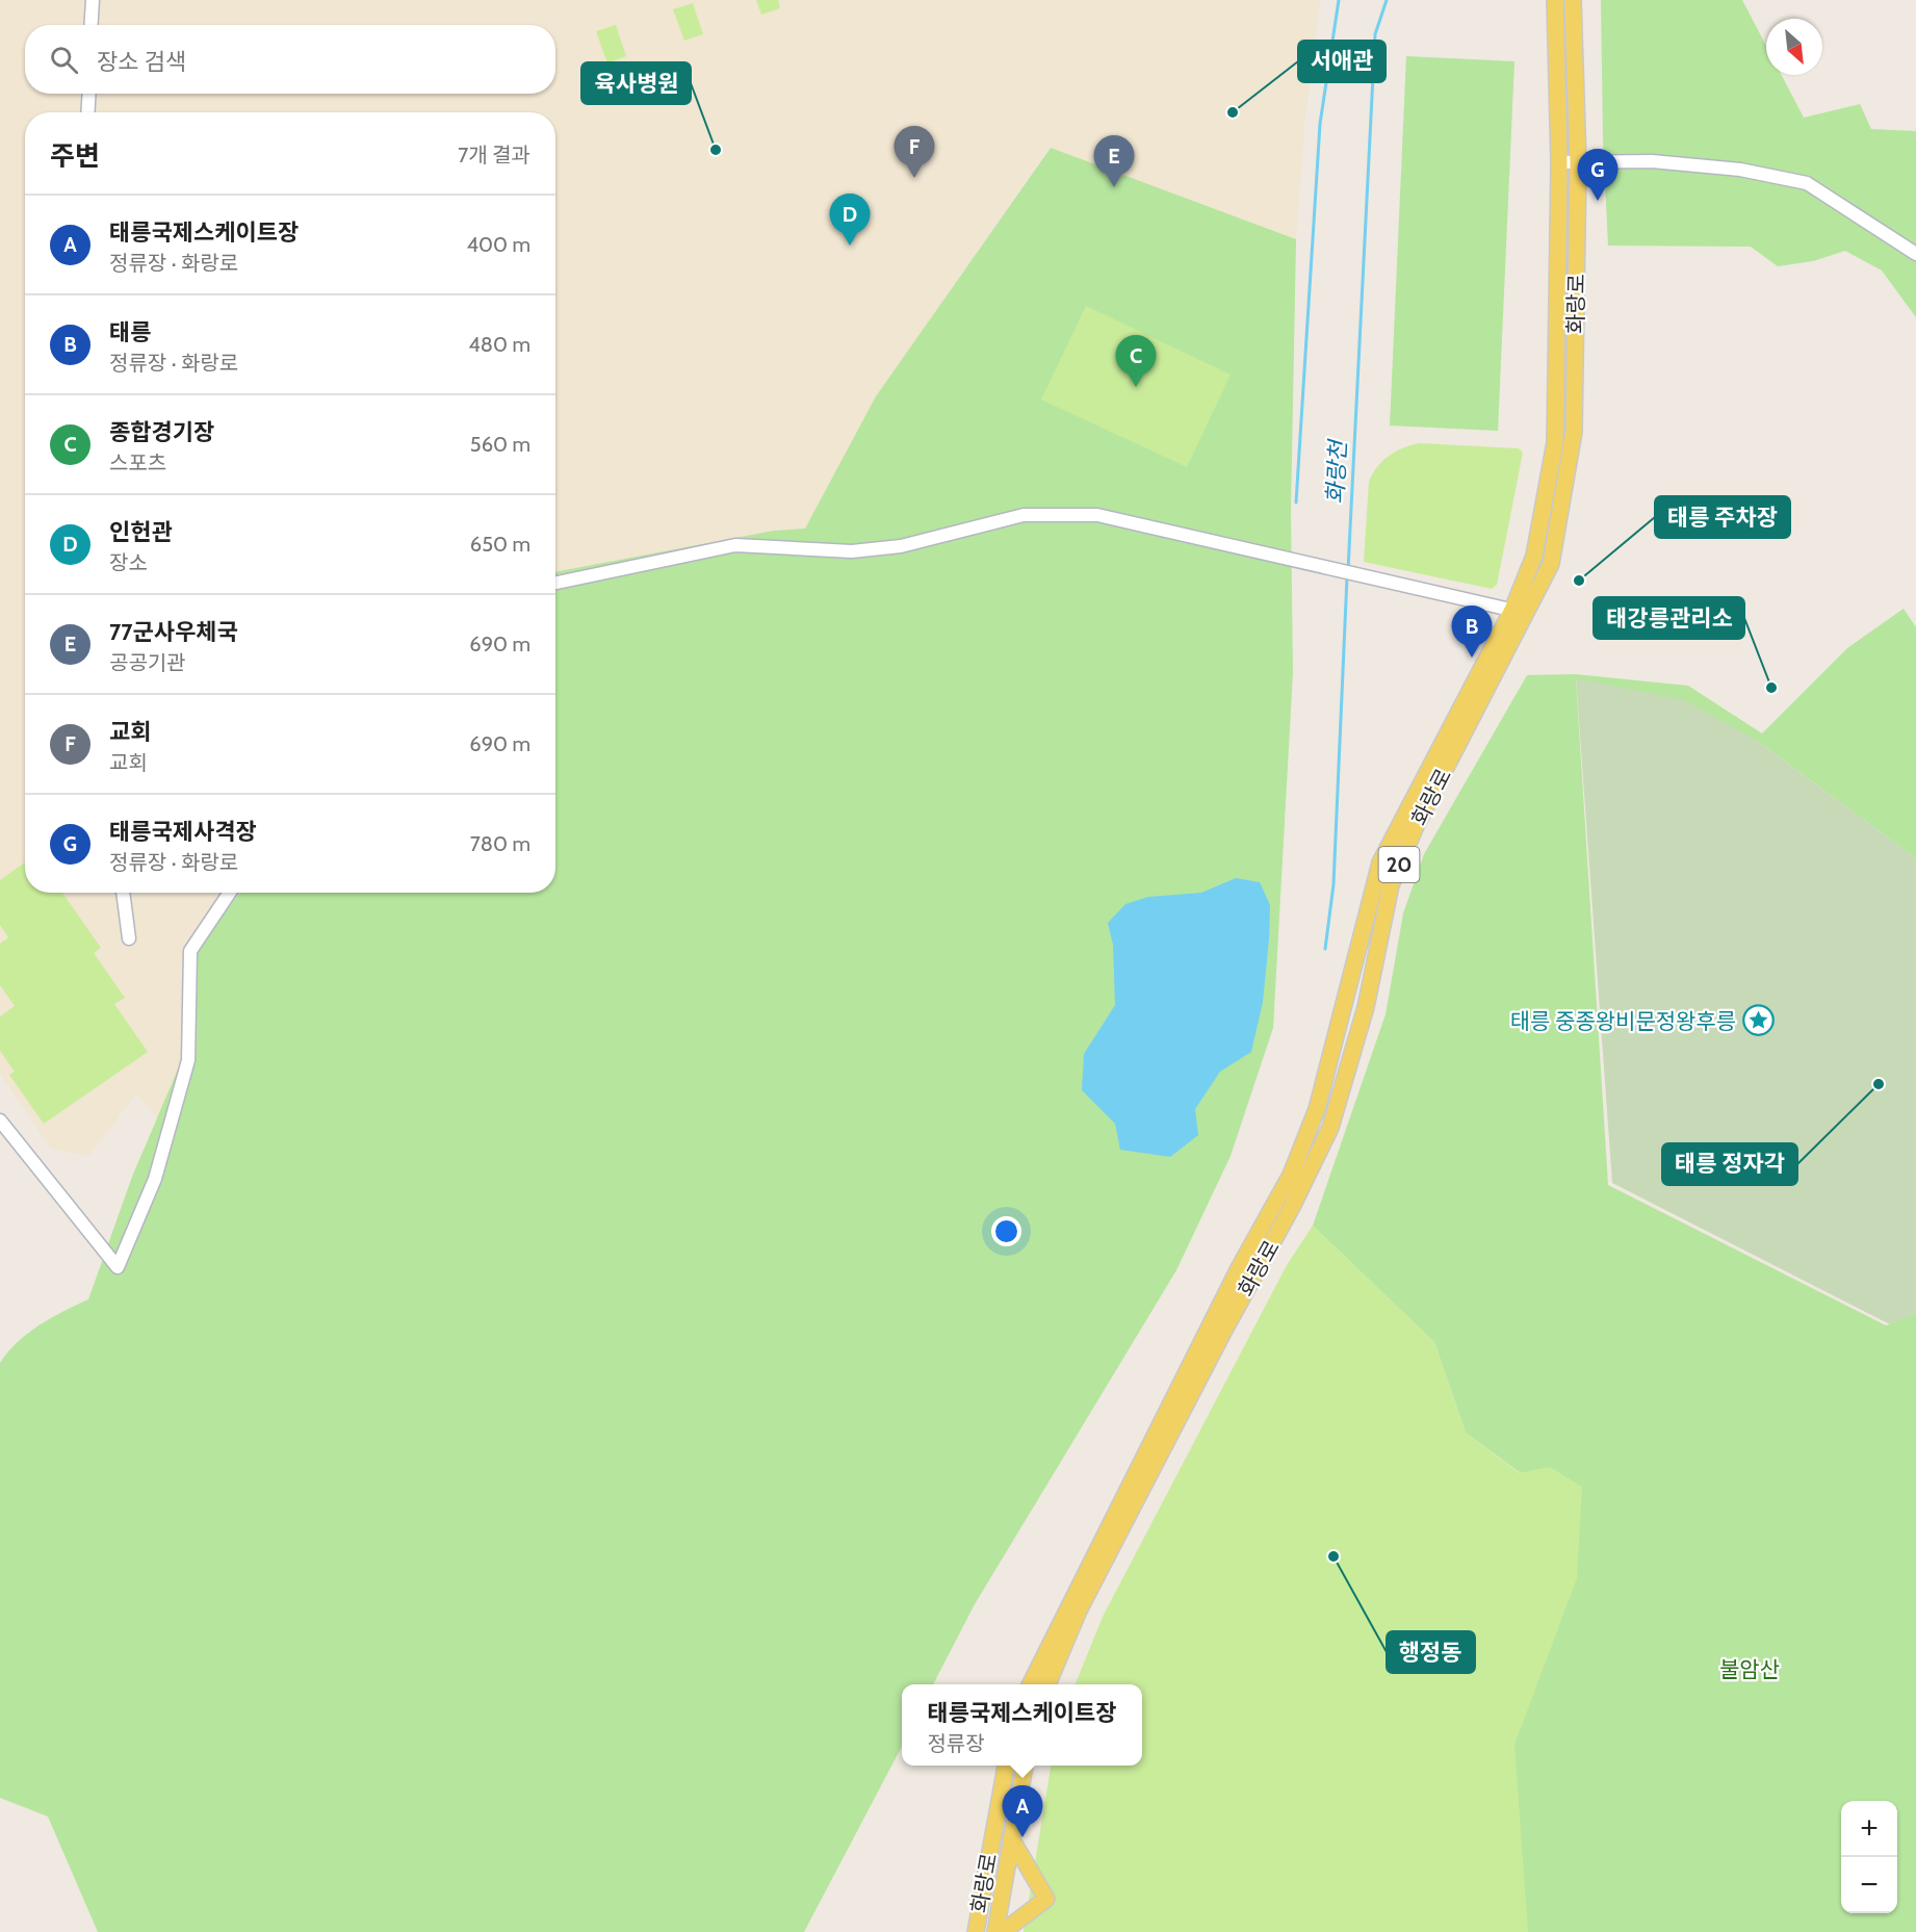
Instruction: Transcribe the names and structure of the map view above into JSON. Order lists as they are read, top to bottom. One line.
{"streets":{"main road":["화랑로","20"]},"water":["화랑천"],"parks":["불암산"],"places":{"other":["서애관","육사병원","태릉 주차장","태강릉관리소","태릉 정자각","행정동"],"place":["태릉 중종왕비문정왕후릉"]},"north":"bottom right","page":{"search":"장소 검색","heading":["주변","7개 결과"],"pins":["F","E","G","D","C","B","A"],"list":[{"mark":"A","name":"태릉국제스케이트장","note":"정류장 · 화랑로","value":"400 m"},{"mark":"B","name":"태릉","note":"정류장 · 화랑로","value":"480 m"},{"mark":"C","name":"종합경기장","note":"스포츠","value":"560 m"},{"mark":"D","name":"인헌관","note":"장소","value":"650 m"},{"mark":"E","name":"77군사우체국","note":"공공기관","value":"690 m"},{"mark":"F","name":"교회","note":"교회","value":"690 m"},{"mark":"G","name":"태릉국제사격장","note":"정류장 · 화랑로","value":"780 m"}],"popup":["태릉국제스케이트장","정류장"],"map_buttons":["+","−"]}}
